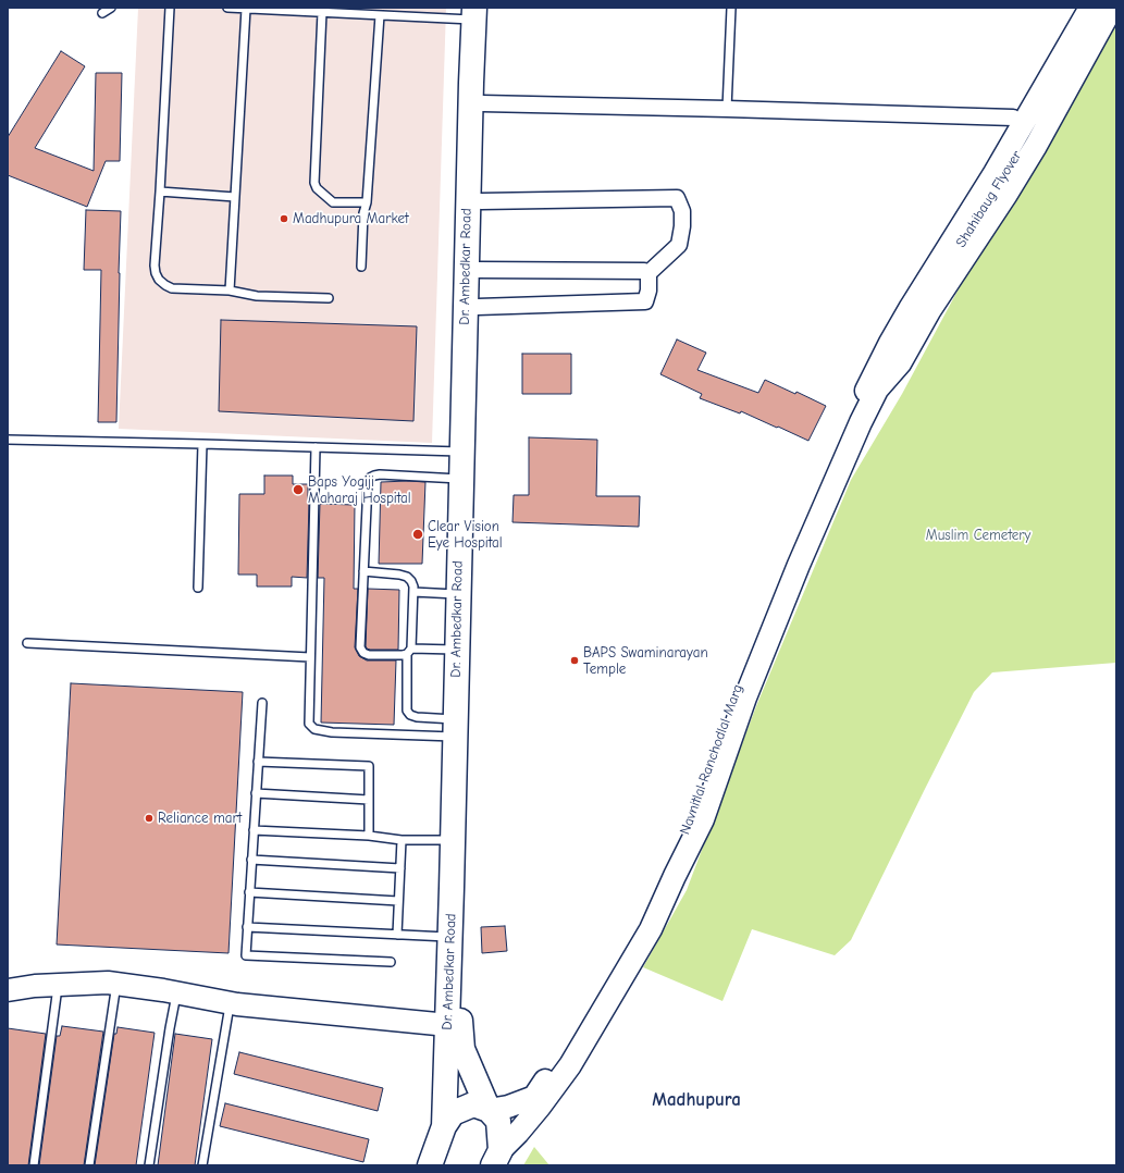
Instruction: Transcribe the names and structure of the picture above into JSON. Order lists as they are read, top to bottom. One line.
{"streets":{"main road":["Shahibaug Flyover","Dr. Ambedkar Road","Navnitlal Ranchodlal Marg"]},"crossings":[["Shahibaug Flyover","Navnitlal Ranchodlal Marg"],["Dr. Ambedkar Road","Navnitlal Ranchodlal Marg"]],"districts":["Madhupura"],"parks":["Muslim Cemetery"],"places":["Madhupura Market","Baps Yogiji Maharaj Hospital","Clear Vision Eye Hospital","BAPS Swaminarayan Temple","Reliance mart"]}
